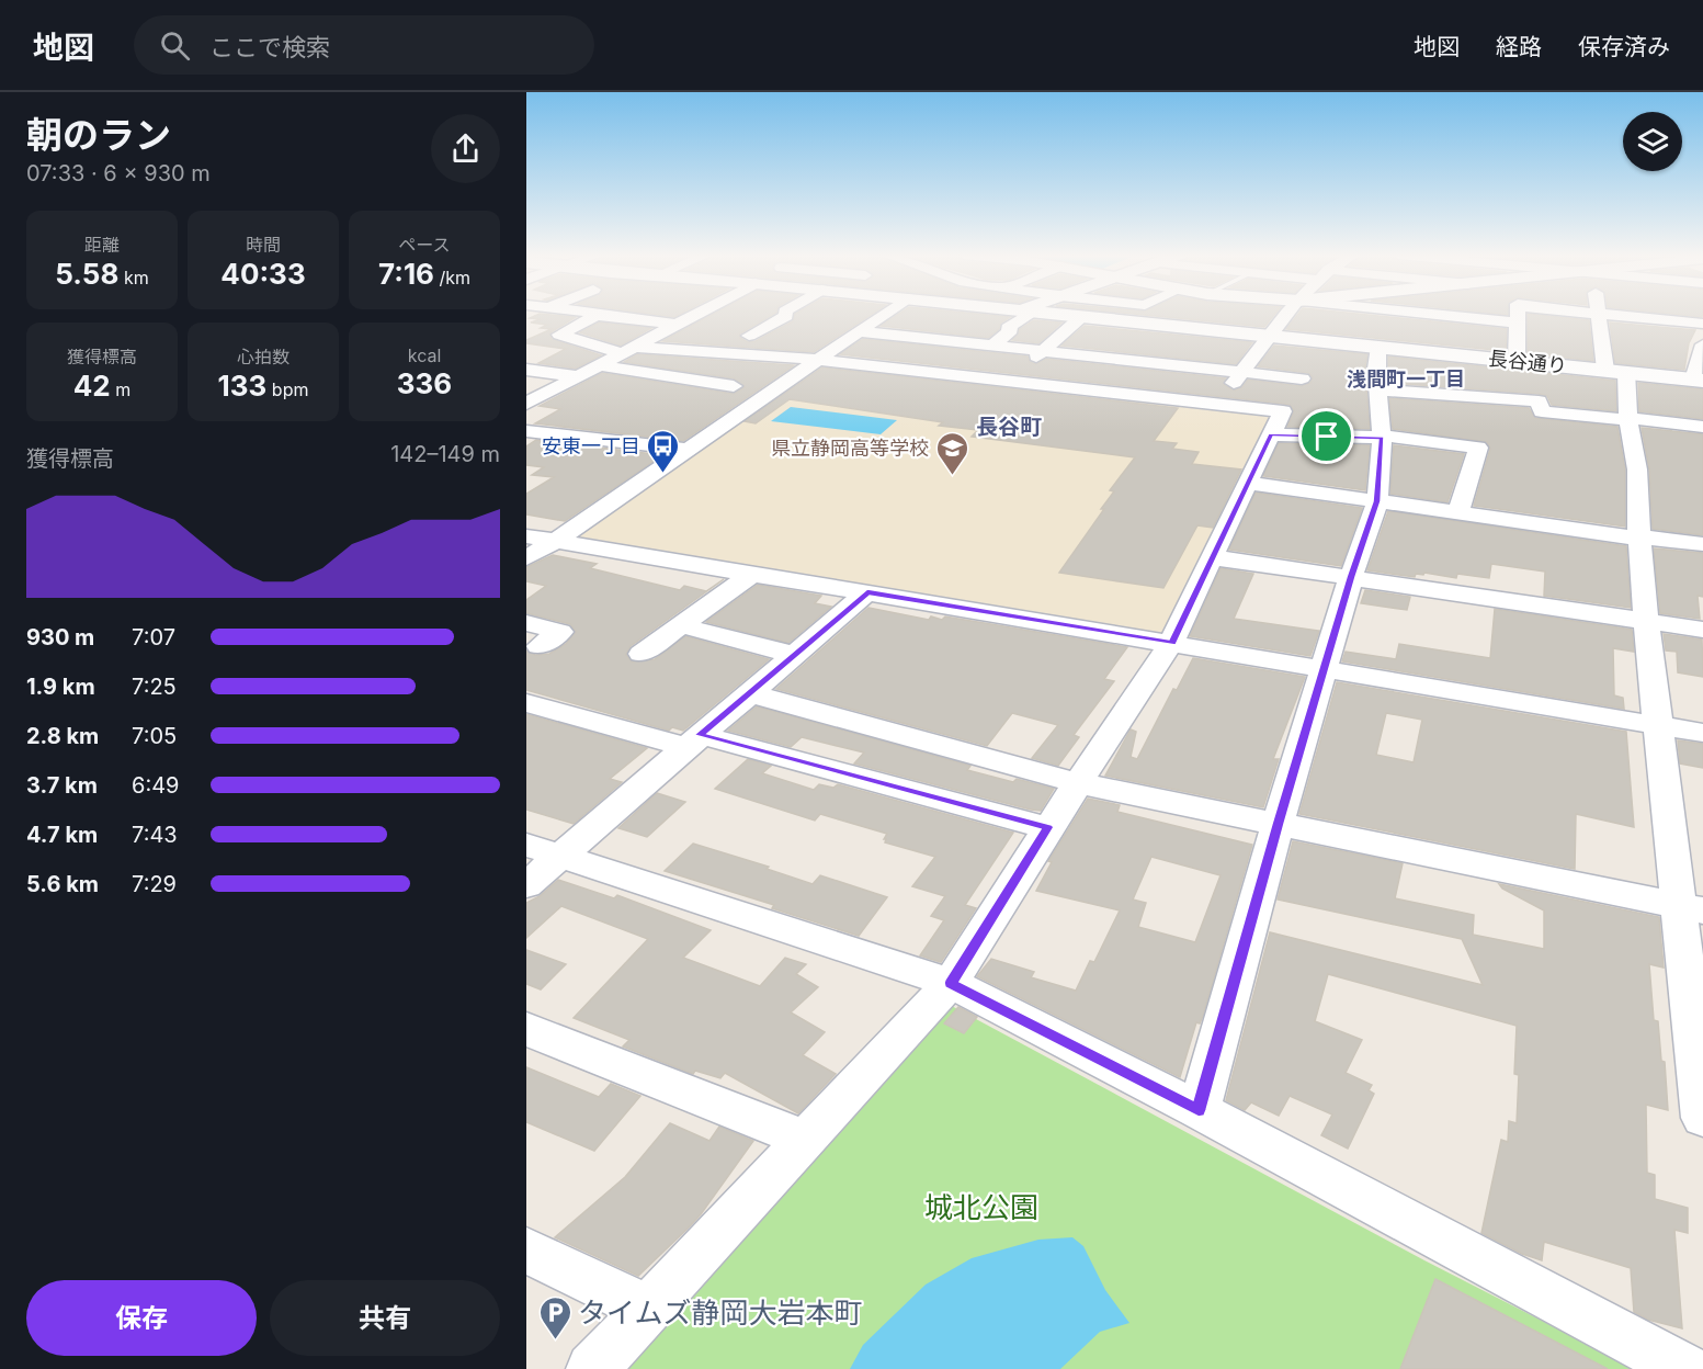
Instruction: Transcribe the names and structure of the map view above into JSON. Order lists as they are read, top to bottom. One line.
{"streets":{"street":["長谷通り"]},"districts":["浅間町一丁目","長谷町"],"parks":["城北公園"],"places":{"bus stop":["安東一丁目"],"school or university":["県立静岡高等学校"],"parking":["タイムズ静岡大岩本町"]},"page":{"header":"地図","search":"ここで検索","nav":["地図","経路","保存済み"],"heading":["朝のラン","07:33 · 6 × 930 m"],"stats":[["距離","5.58 km"],["時間","40:33"],["ペース","7:16 /km"],["獲得標高","42 m"],["心拍数","133 bpm"],["kcal","336"]],"chart":["獲得標高","142–149 m"],"list":[{"name":"930 m","note":"7:07"},{"name":"1.9 km","note":"7:25"},{"name":"2.8 km","note":"7:05"},{"name":"3.7 km","note":"6:49"},{"name":"4.7 km","note":"7:43"},{"name":"5.6 km","note":"7:29"}],"buttons":["保存","共有"]}}
